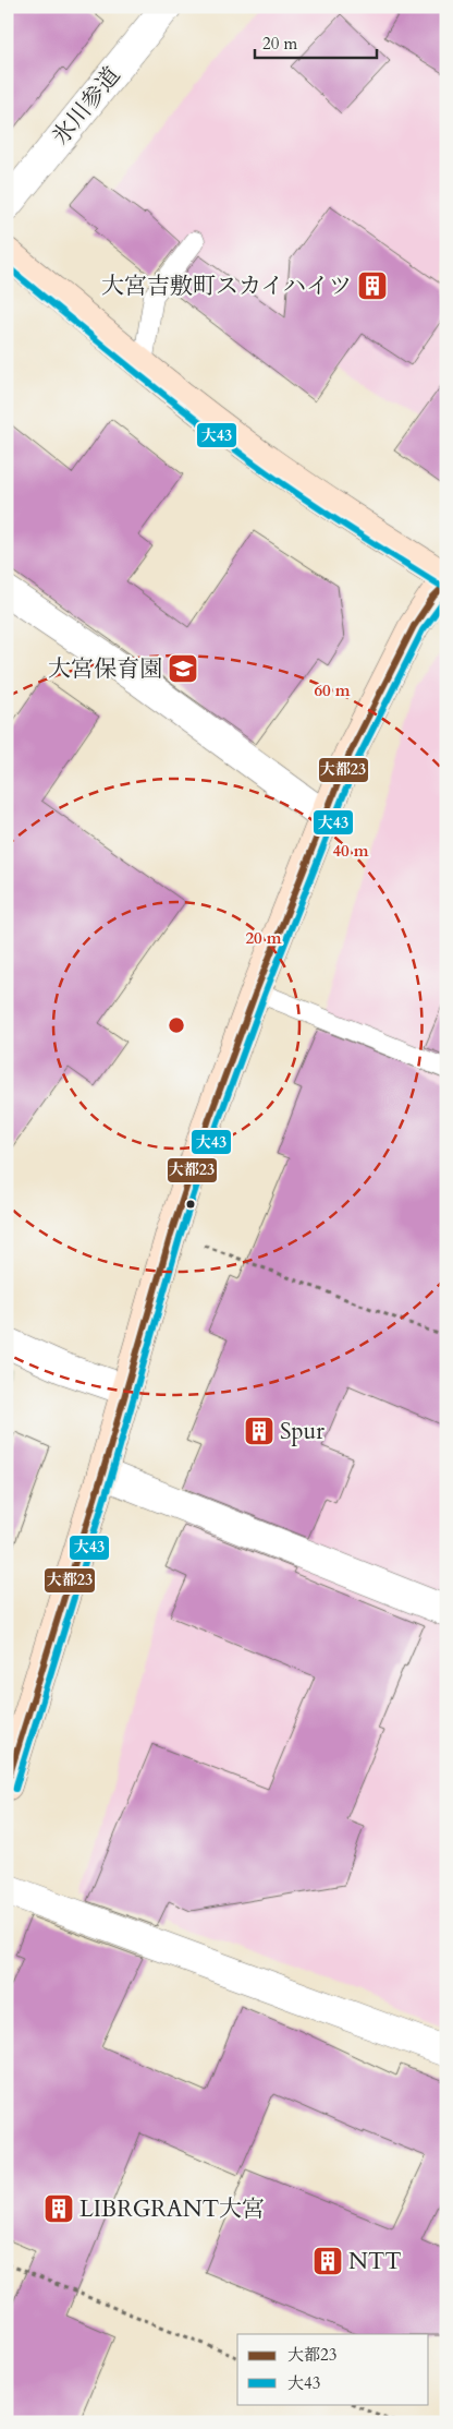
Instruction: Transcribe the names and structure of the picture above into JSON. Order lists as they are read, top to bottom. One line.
{"streets":{"street":["氷川参道"]},"places":{"building":["大宮吉敷町スカイハイツ","Spur","LIBRGRANT大宮","NTT"],"school or university":["大宮保育園"]},"lines":["transit line 大43","transit line 大都23"],"legend":["大都23","大43"],"scale_bar":"20 m","rings":["60 m","40 m","20 m"]}
